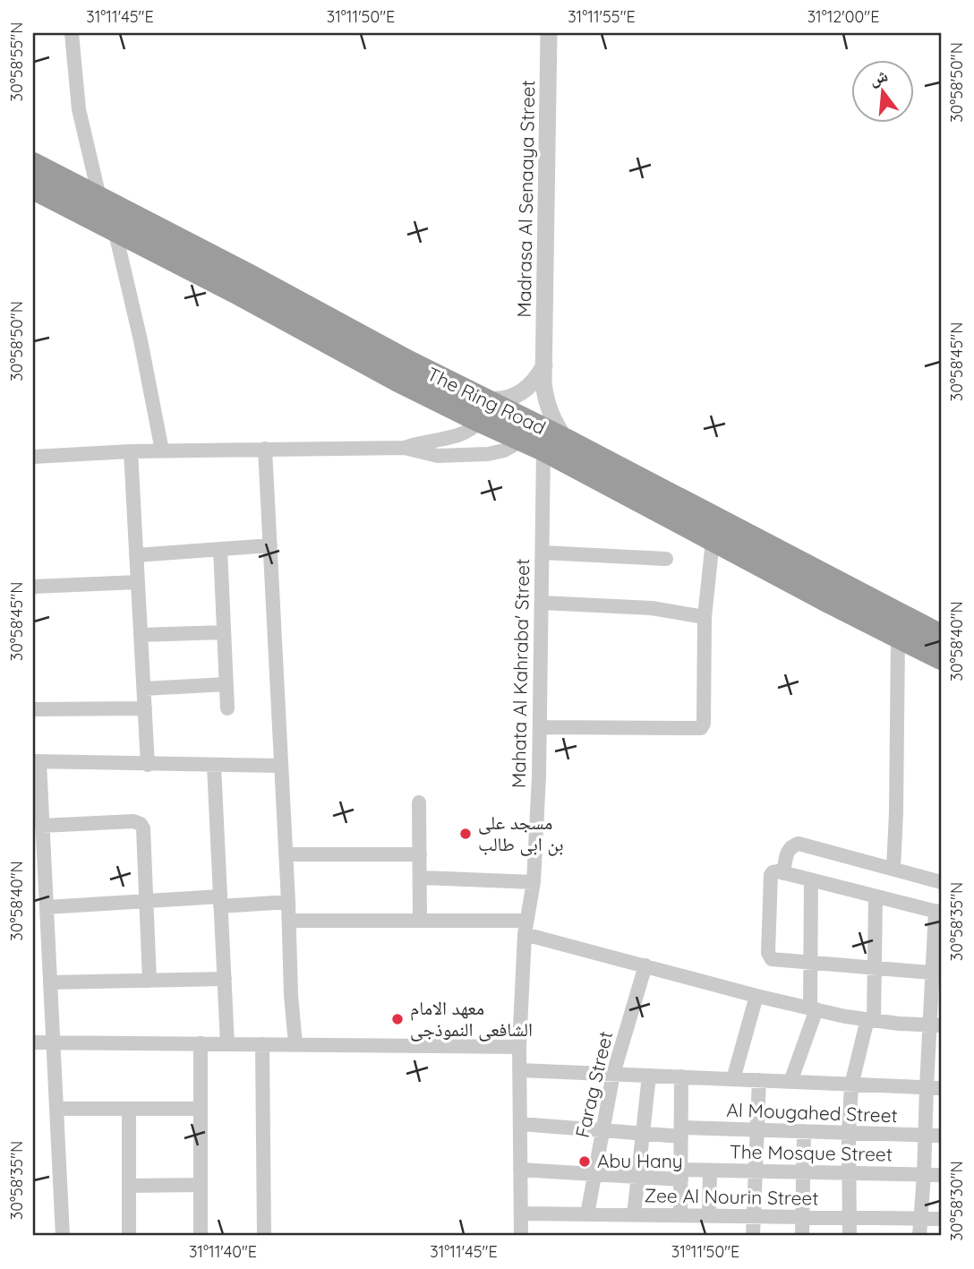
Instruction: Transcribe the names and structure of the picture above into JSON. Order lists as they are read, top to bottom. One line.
{"streets":{"highway":["The Ring Road"],"street":["Madrasa Al Senaaya Street","Mahata Al Kahraba' Street","Farag Street","Al Mougahed Street","The Mosque Street","Zee Al Nourin Street"]},"crossings":[["Madrasa Al Senaaya Street","The Ring Road"],["The Ring Road","Mahata Al Kahraba' Street"],["Mahata Al Kahraba' Street","Al Mougahed Street"],["Mahata Al Kahraba' Street","The Mosque Street"],["Mahata Al Kahraba' Street","Zee Al Nourin Street"],["Farag Street","Al Mougahed Street"],["Farag Street","The Mosque Street"],["Farag Street","Zee Al Nourin Street"]],"places":["مسجد على بن ابى طالب","معهد الامام الشافعى النموذجى","Abu Hany"],"north":"top","coordinates":["31°11'45\"E","31°11'50\"E","31°11'55\"E","31°12'00\"E","30°58'55\"N","30°58'50\"N","30°58'45\"N","30°58'40\"N","30°58'35\"N","30°58'30\"N","31°11'40\"E"]}
